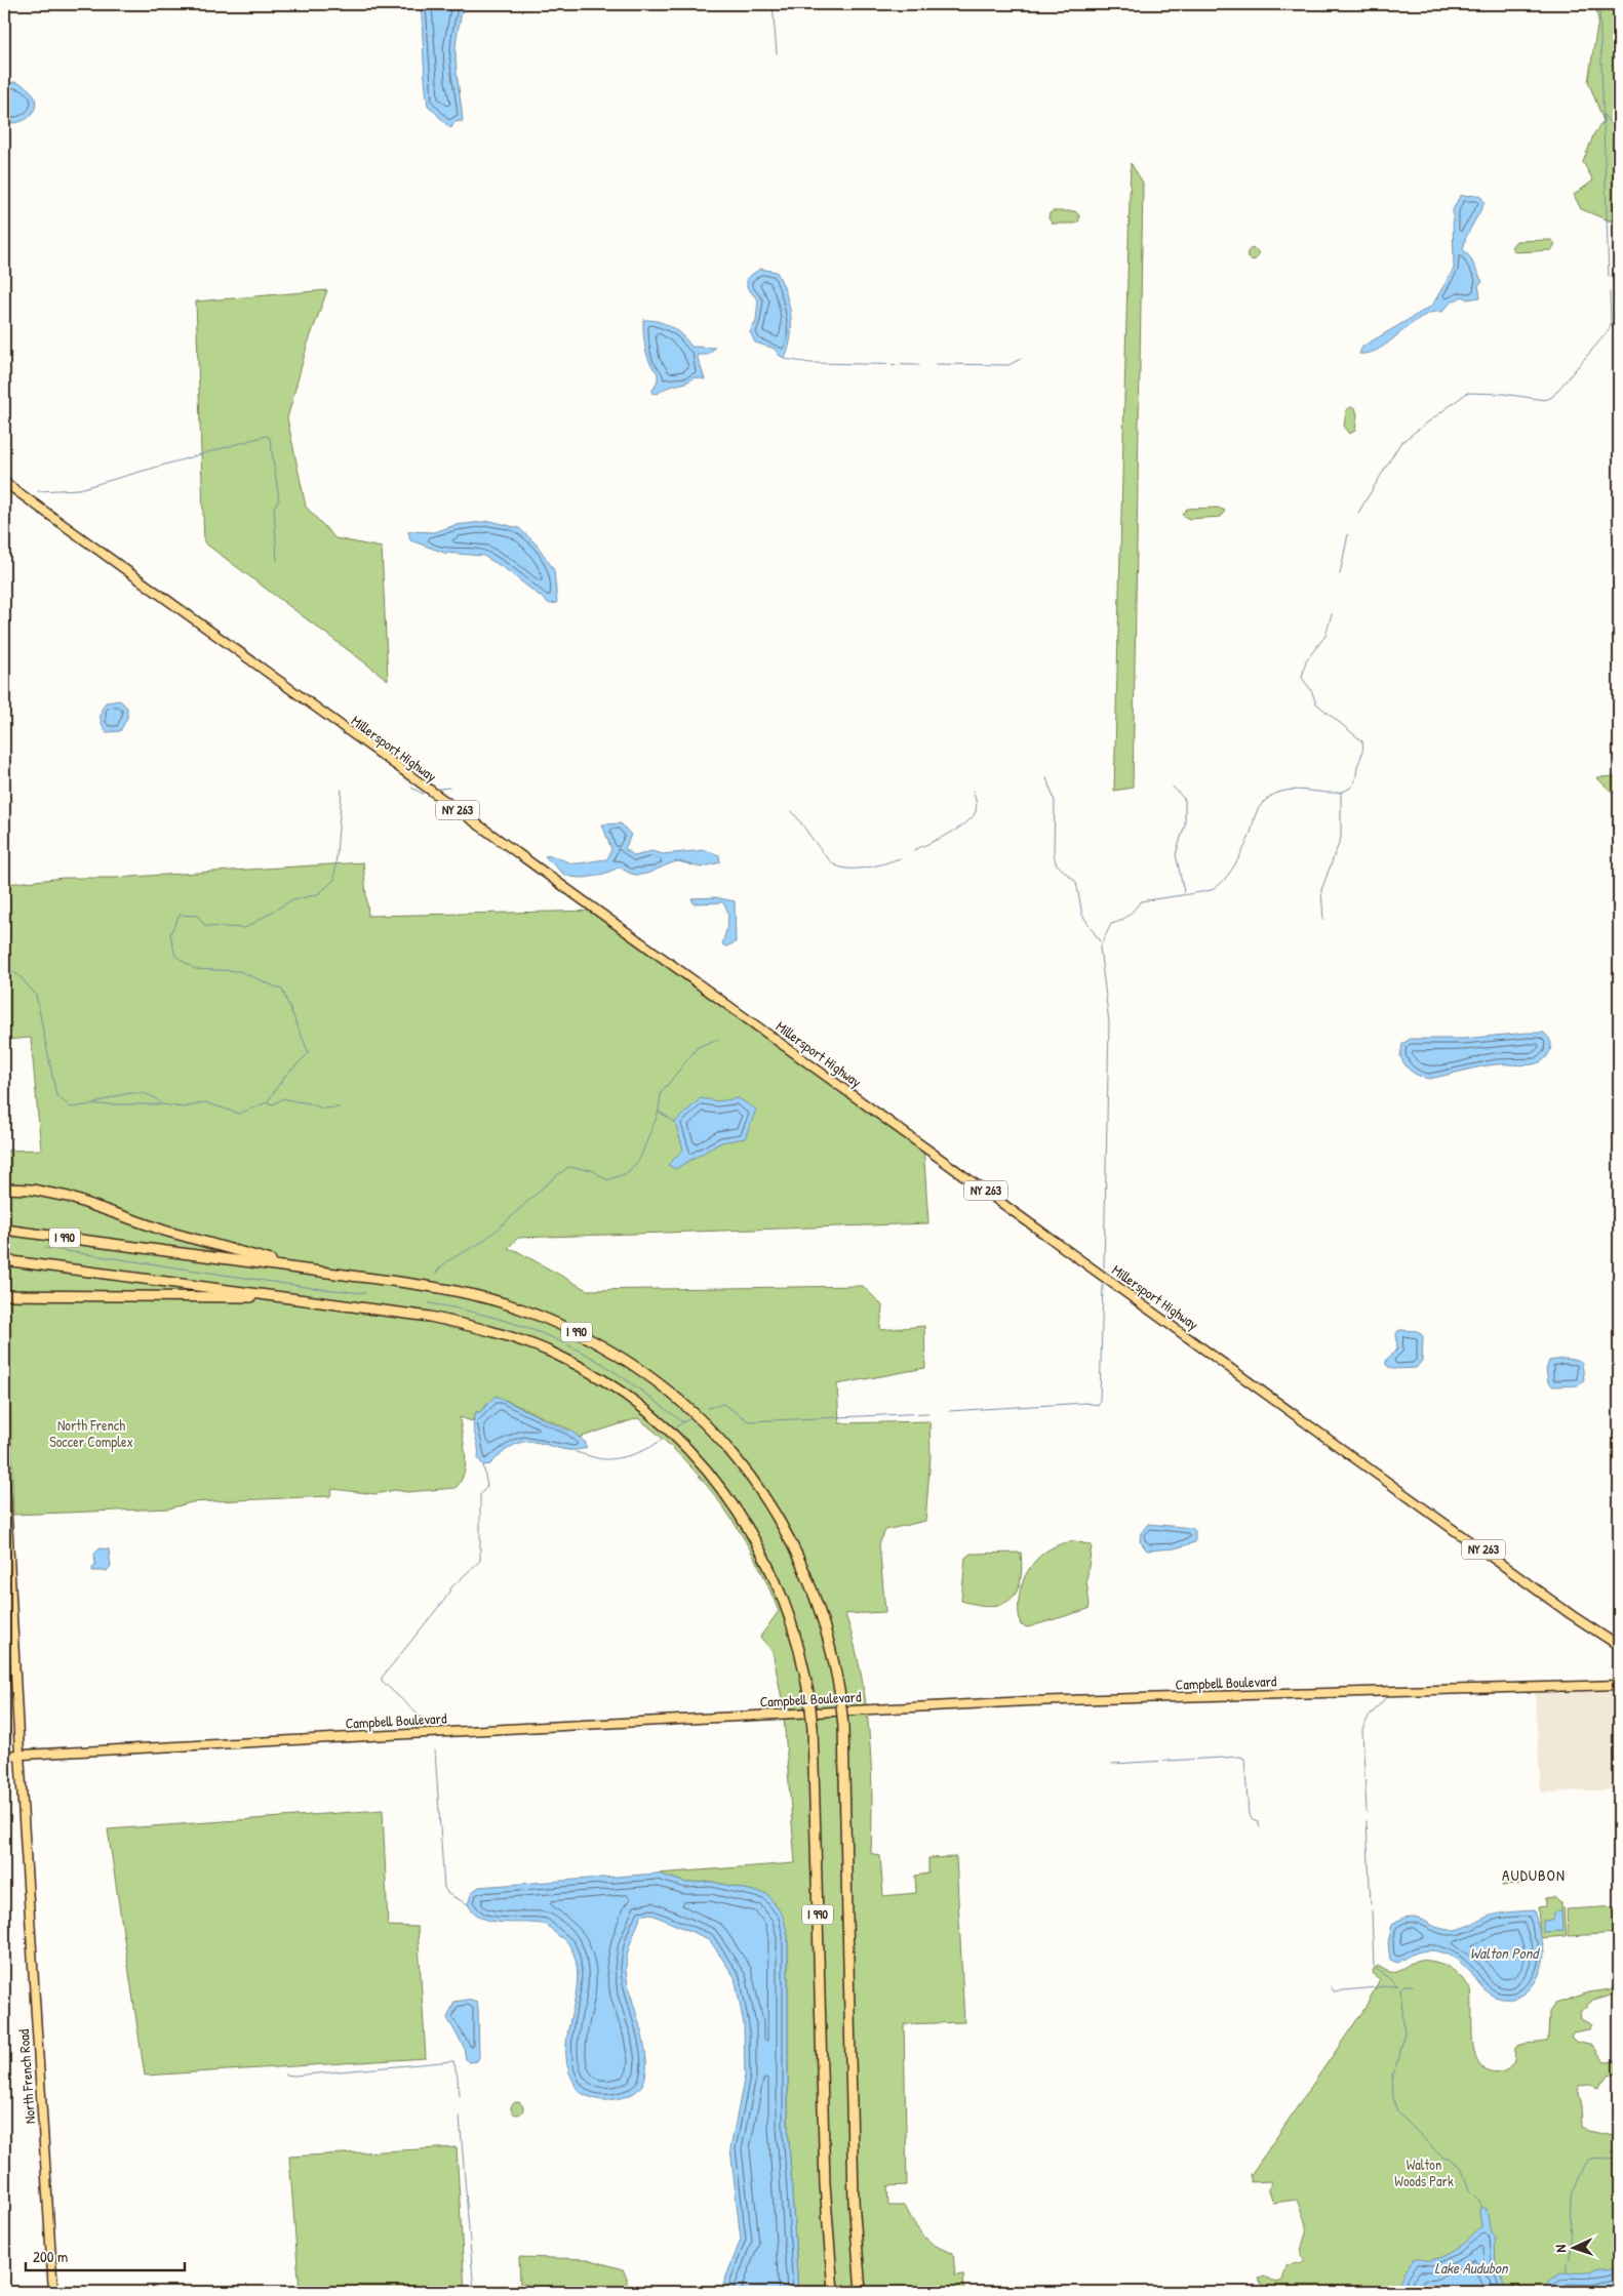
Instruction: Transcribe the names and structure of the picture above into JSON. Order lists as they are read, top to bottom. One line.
{"streets":{"highway":["I 990"],"main road":["Millersport Highway","NY 263","Campbell Boulevard","North French Road"]},"crossings":[["Campbell Boulevard","North French Road"]],"districts":["AUDUBON"],"water":["Walton Pond","Lake Audubon"],"parks":["North French Soccer Complex","Walton Woods Park"],"scale_bar":"200 m","north":"left"}
